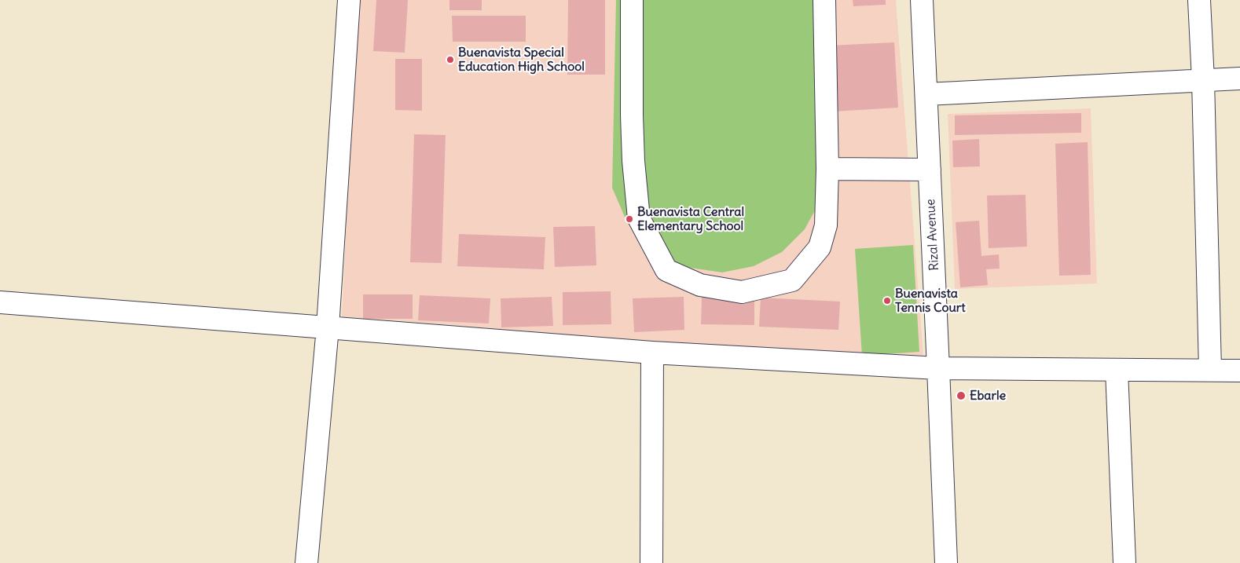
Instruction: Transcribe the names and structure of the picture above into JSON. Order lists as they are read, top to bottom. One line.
{"streets":{"street":["Rizal Avenue"]},"places":["Buenavista Special Education High School","Buenavista Central Elementary School","Buenavista Tennis Court","Ebarle"]}
